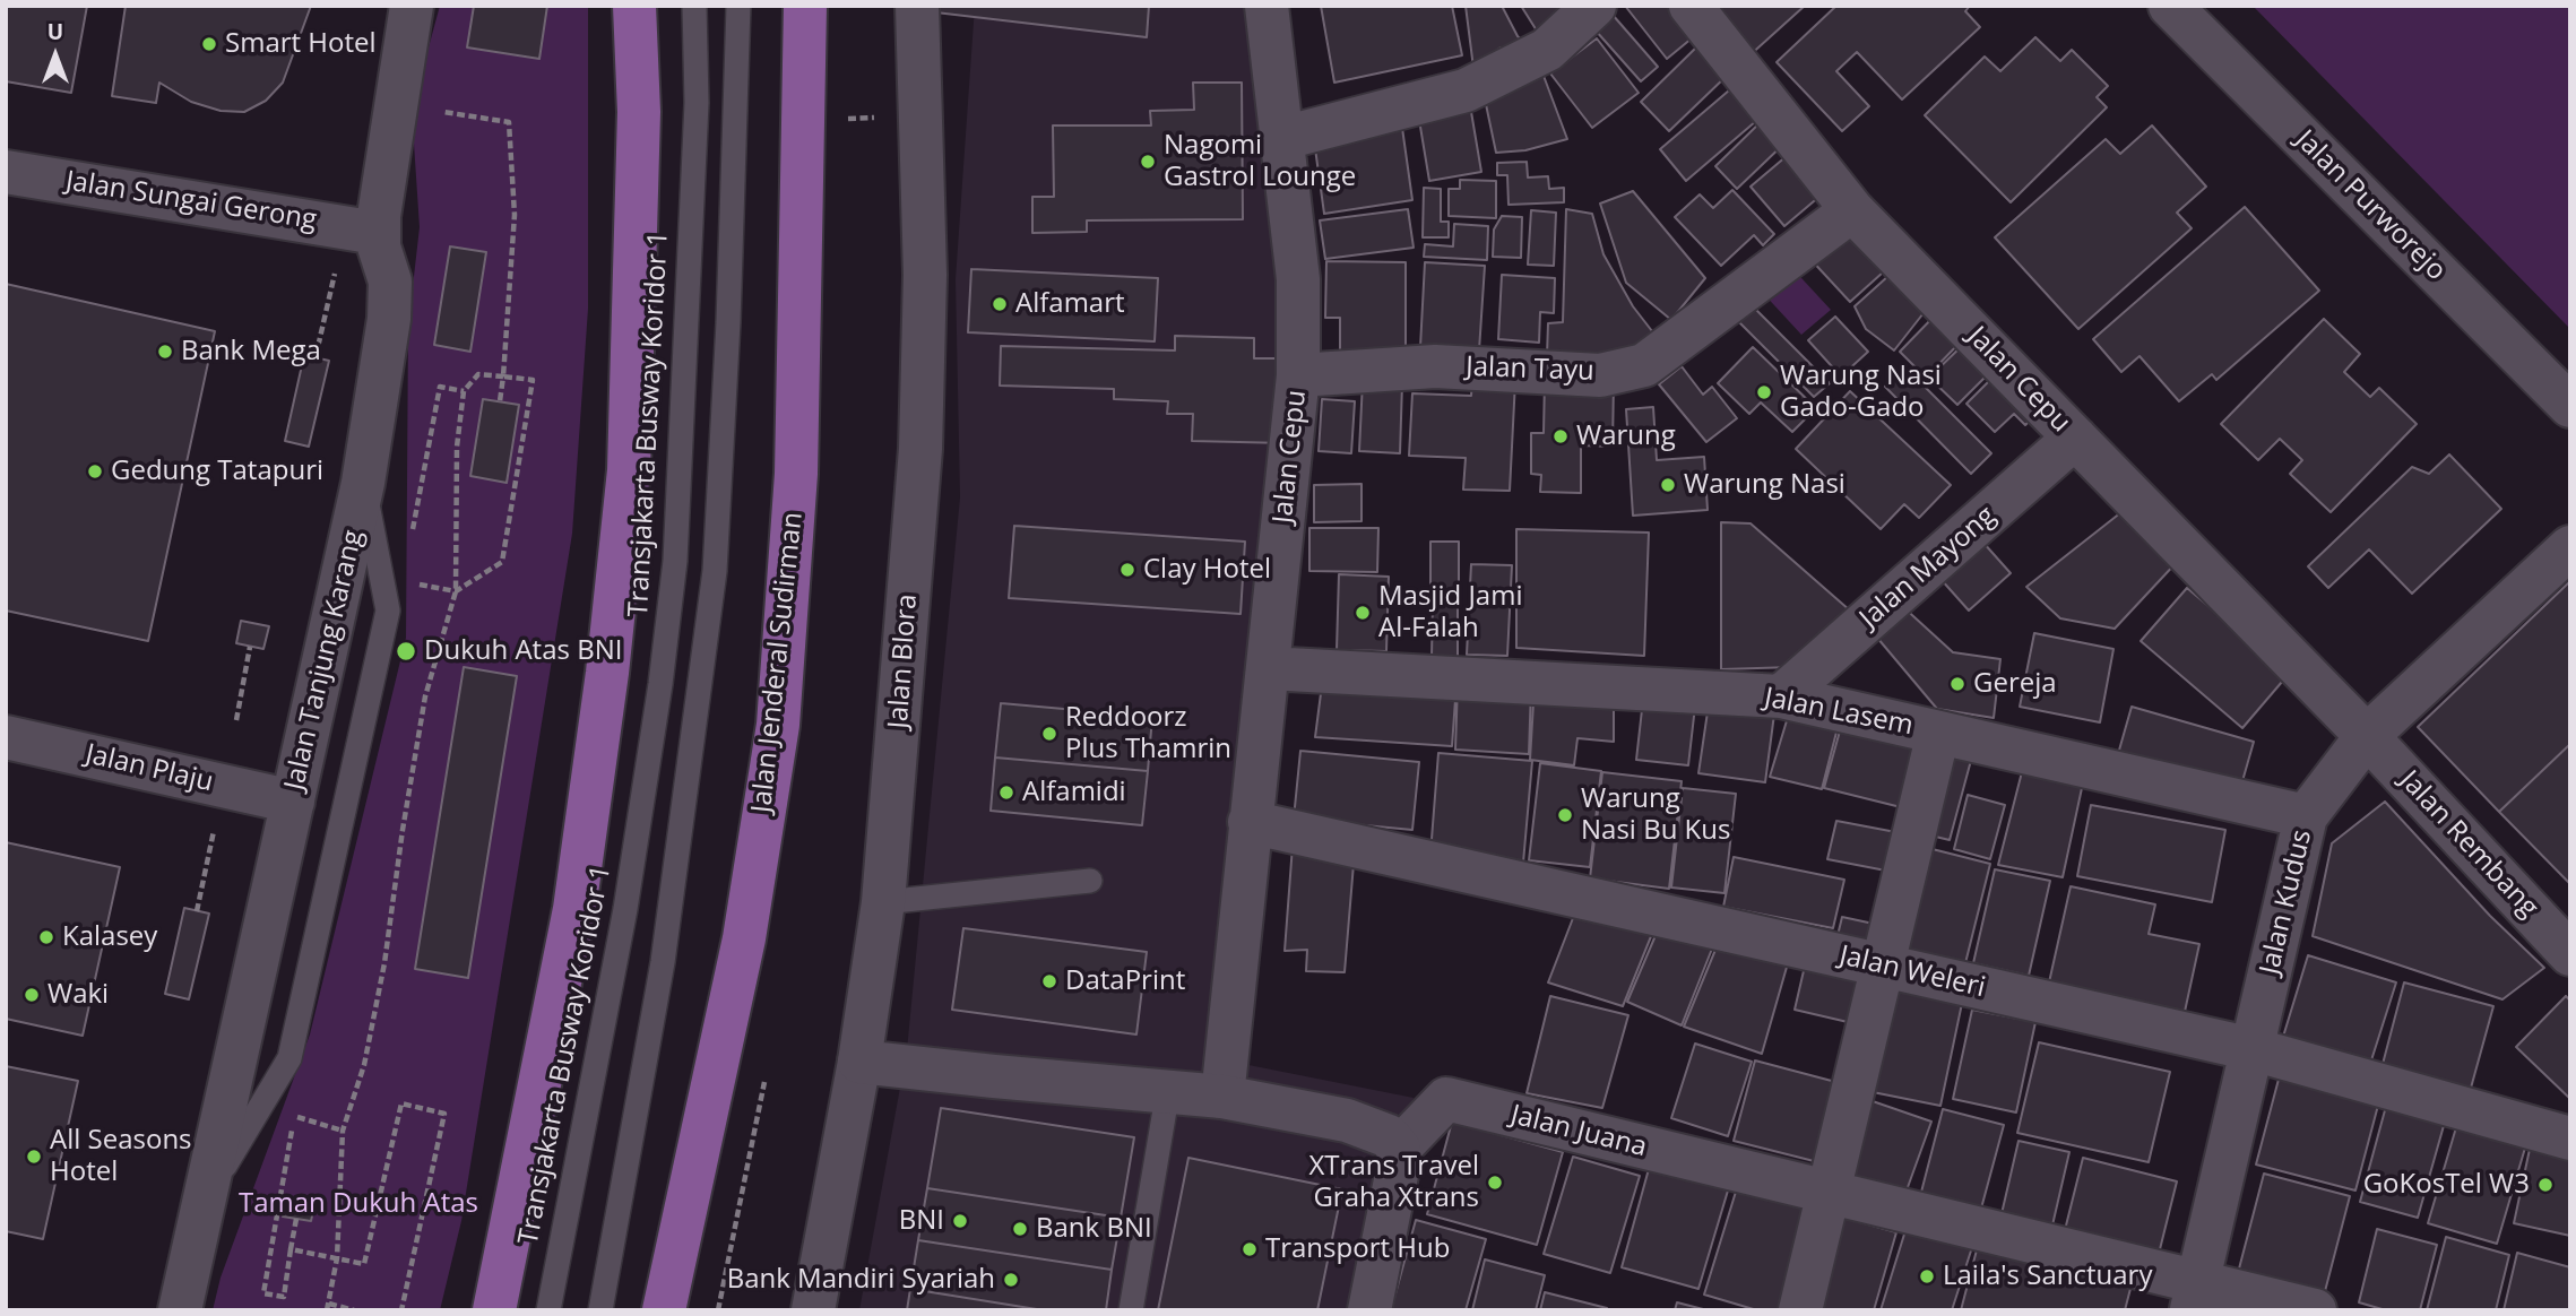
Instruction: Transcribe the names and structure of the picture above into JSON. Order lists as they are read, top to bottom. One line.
{"streets":{"main road":["Jalan Jenderal Sudirman"],"street":["Jalan Sungai Gerong","Jalan Purworejo","Jalan Tayu","Jalan Cepu","Jalan Mayong","Jalan Tanjung Karang","Jalan Blora","Jalan Lasem","Jalan Plaju","Jalan Rembang","Jalan Kudus","Jalan Weleri","Jalan Juana"],"lane":["Transjakarta Busway Koridor 1"]},"crossings":[["Jalan Sungai Gerong","Jalan Tanjung Karang"],["Jalan Tayu","Jalan Cepu"],["Jalan Cepu","Jalan Mayong"],["Jalan Cepu","Jalan Lasem"],["Jalan Cepu","Jalan Rembang"],["Jalan Cepu","Jalan Kudus"],["Jalan Cepu","Jalan Weleri"],["Jalan Mayong","Jalan Lasem"],["Jalan Tanjung Karang","Jalan Plaju"],["Jalan Lasem","Jalan Kudus"],["Jalan Rembang","Jalan Kudus"],["Jalan Kudus","Jalan Weleri"],["Jalan Kudus","Jalan Juana"]],"parks":["Taman Dukuh Atas"],"places":["Smart Hotel","Nagomi Gastrol Lounge","Alfamart","Bank Mega","Warung Nasi Gado-Gado","Warung","Gedung Tatapuri","Warung Nasi","Clay Hotel","Masjid Jami Al-Falah","Dukuh Atas BNI","Gereja","Reddoorz Plus Thamrin","Alfamidi","Warung Nasi Bu Kus","Kalasey","DataPrint","Waki","All Seasons Hotel","XTrans Travel Graha Xtrans","GoKosTel W3","BNI","Bank BNI","Transport Hub","Laila's Sanctuary","Bank Mandiri Syariah"],"north":"top"}
